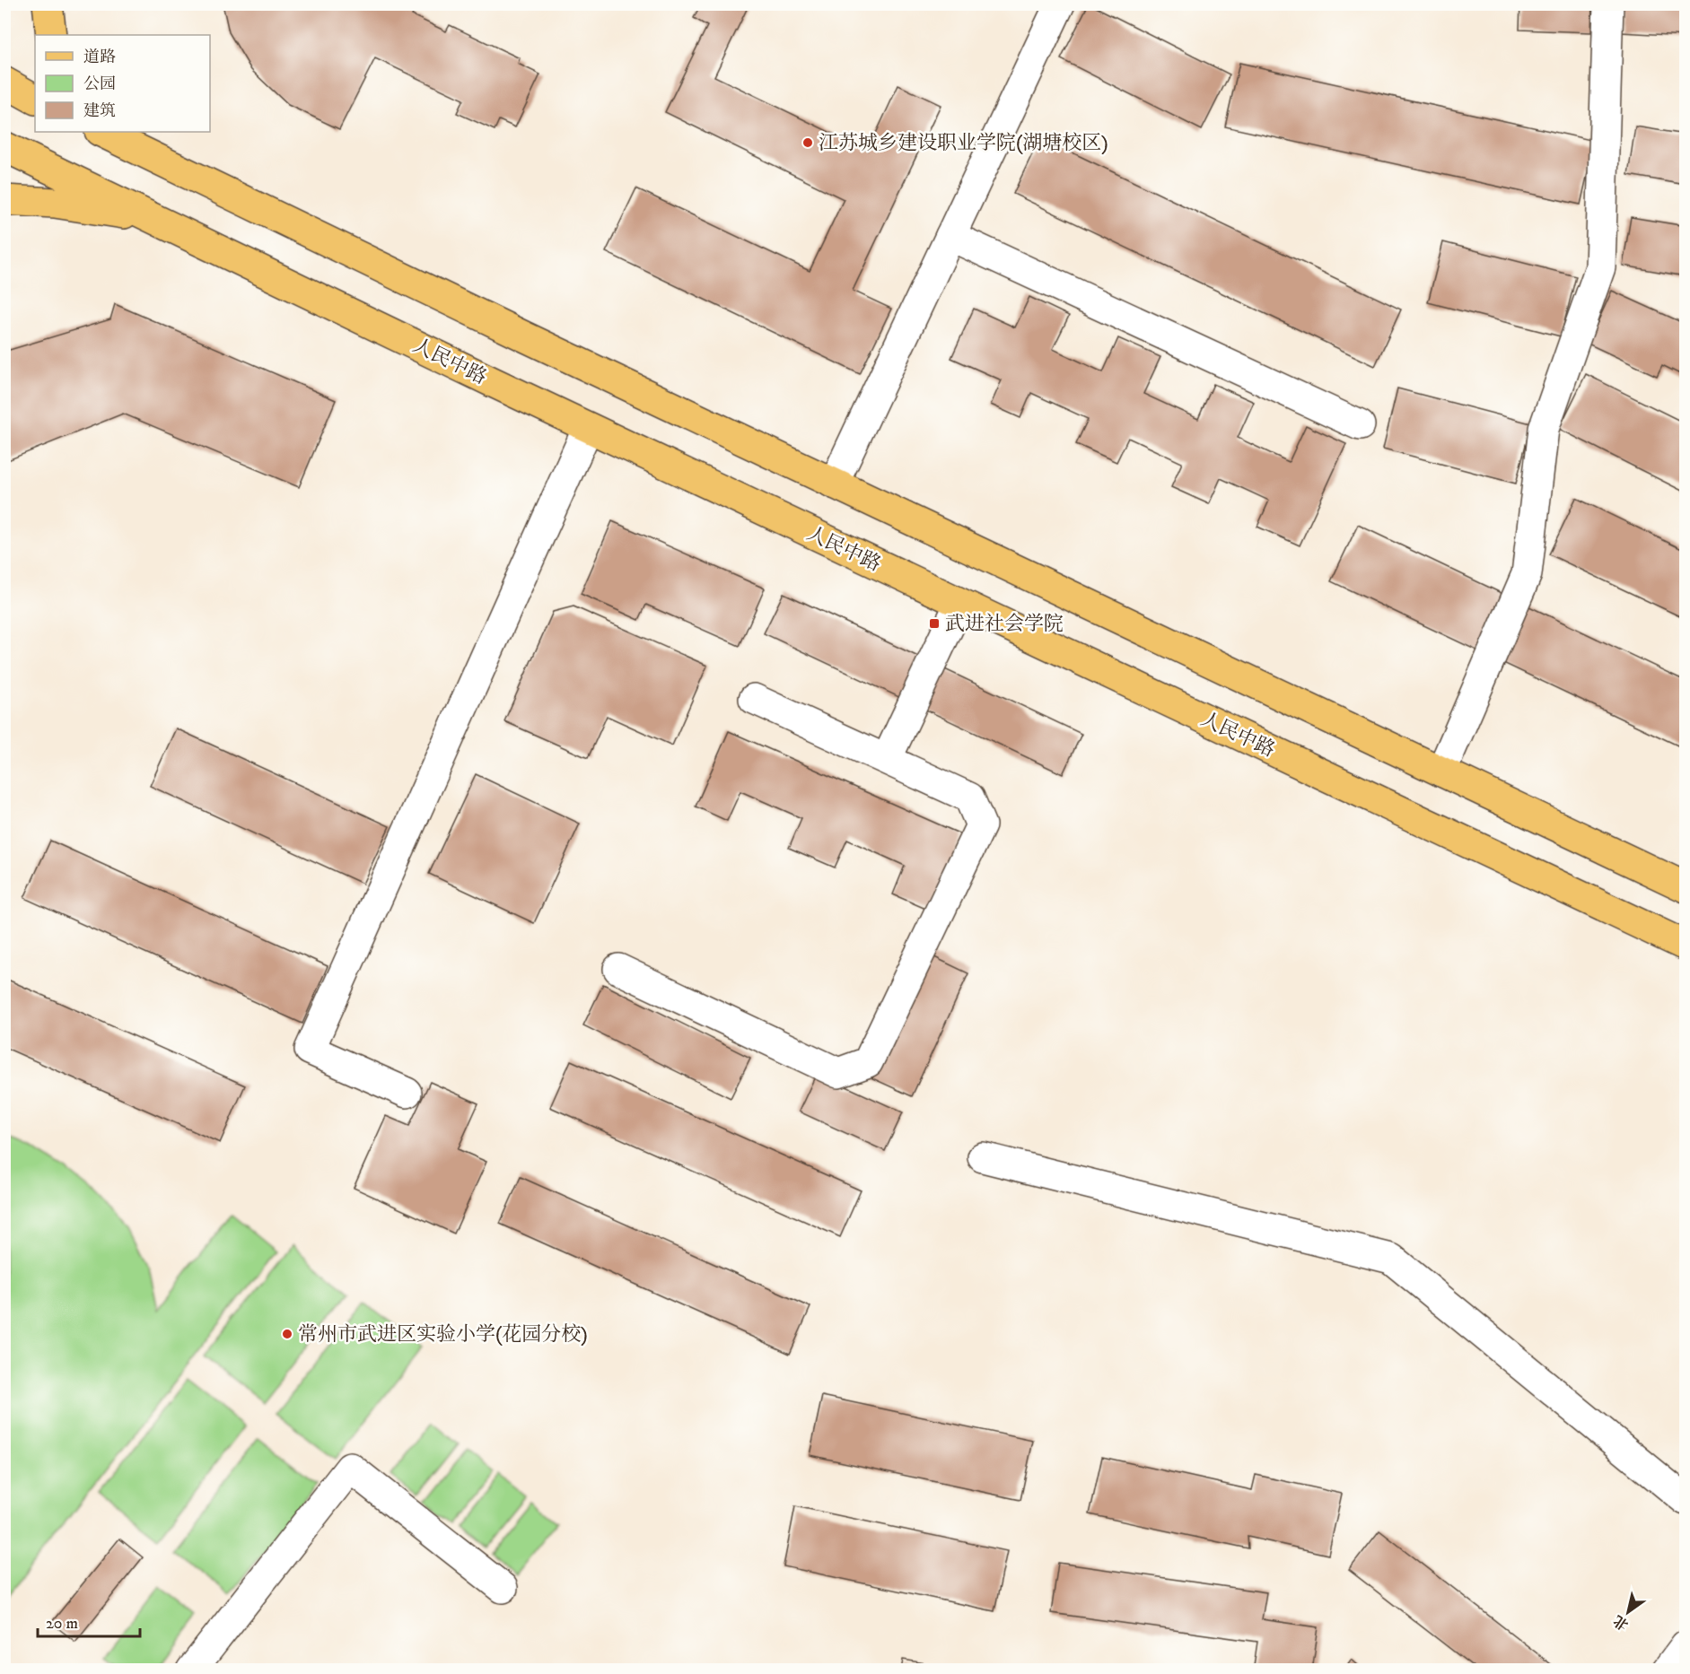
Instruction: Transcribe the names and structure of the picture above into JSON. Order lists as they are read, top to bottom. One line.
{"streets":{"main road":["人民中路"]},"places":{"other":["江苏城乡建设职业学院(湖塘校区)","常州市武进区实验小学(花园分校)"],"transit":["武进社会学院"]},"legend":["道路","公园","建筑"],"scale_bar":"20 m","north":"bottom left"}
